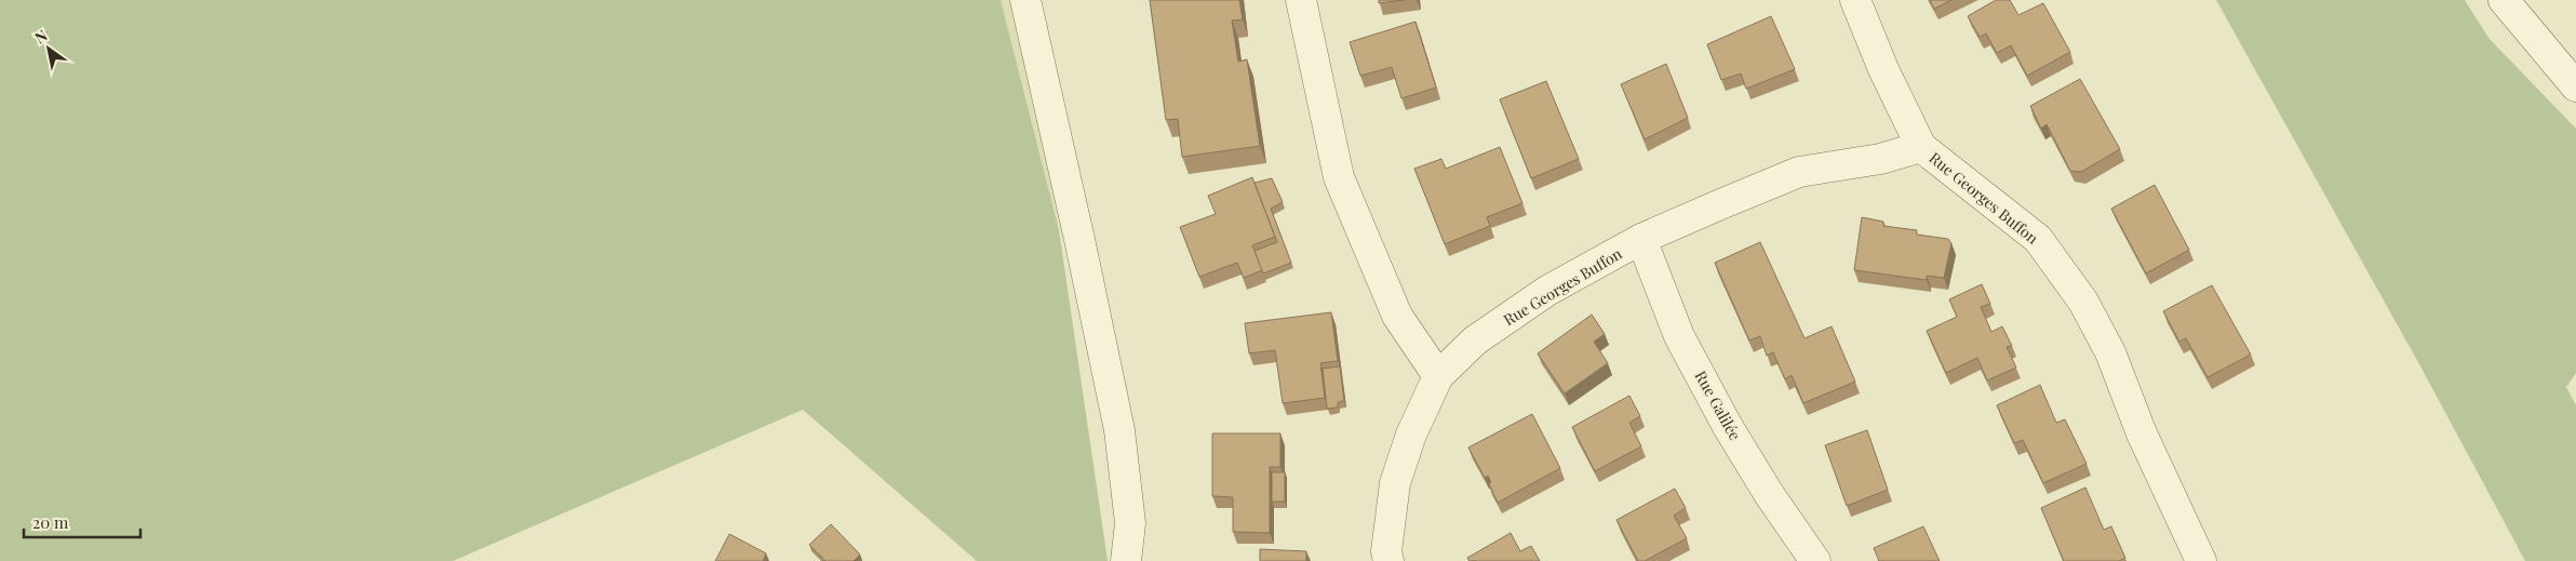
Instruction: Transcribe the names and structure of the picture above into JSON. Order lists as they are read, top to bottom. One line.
{"streets":{"street":["Rue Georges Buffon","Rue Galilée"]},"crossings":[["Rue Georges Buffon","Rue Galilée"]],"scale_bar":"20 m","north":"top left"}
